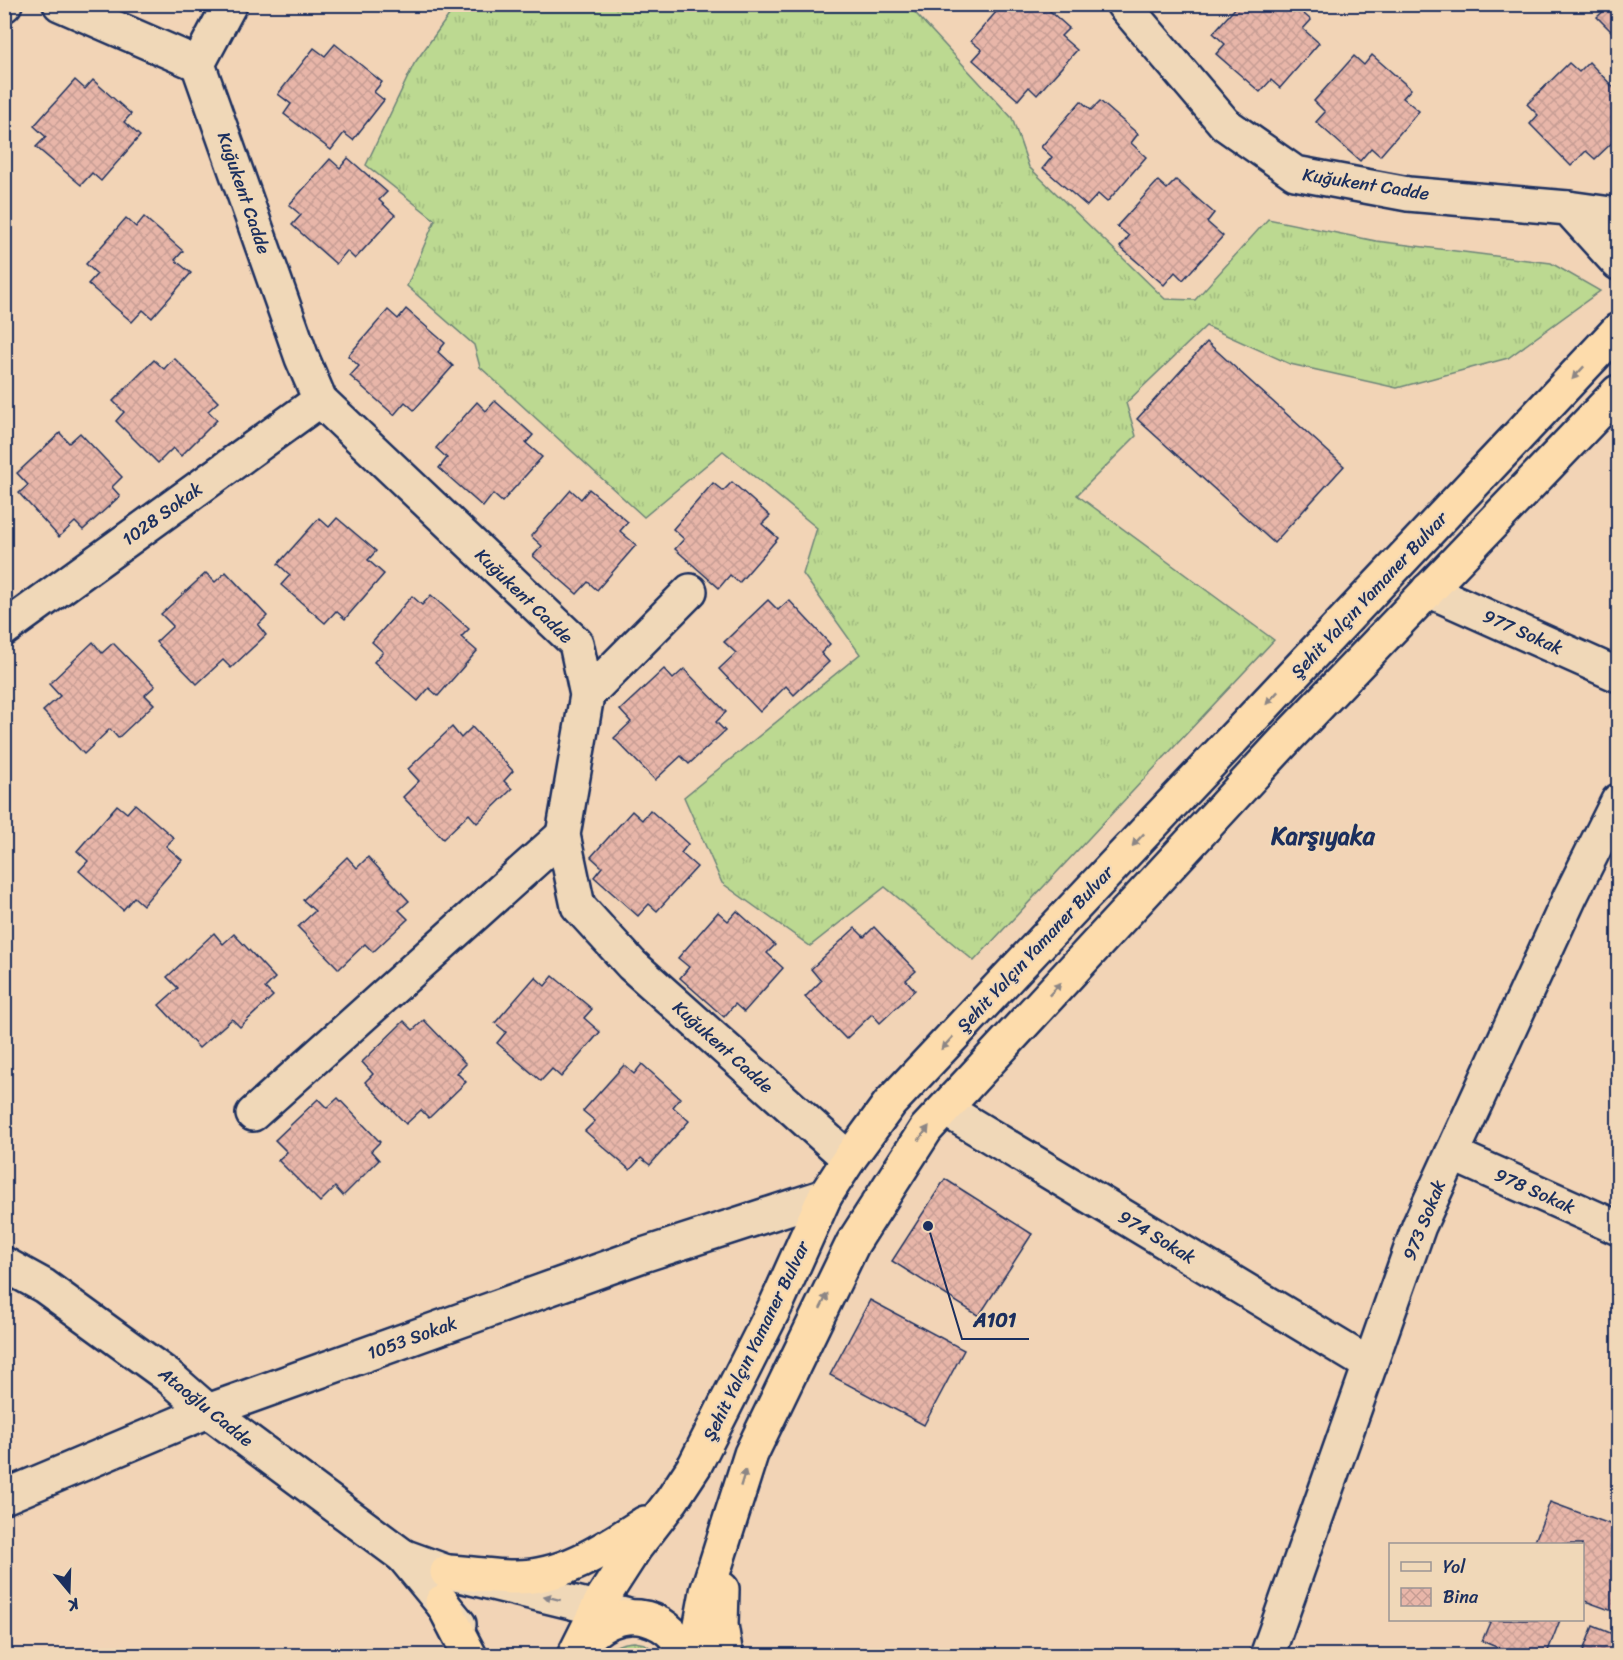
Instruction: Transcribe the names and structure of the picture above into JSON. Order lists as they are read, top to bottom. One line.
{"streets":{"highway":["Şehit Yalçın Yamaner Bulvar"],"street":["Kuğukent Cadde","1028 Sokak","977 Sokak","978 Sokak","973 Sokak","974 Sokak","1053 Sokak","Ataoğlu Cadde"]},"crossings":[["Kuğukent Cadde","1028 Sokak"],["Kuğukent Cadde","Şehit Yalçın Yamaner Bulvar"],["Şehit Yalçın Yamaner Bulvar","1053 Sokak"],["978 Sokak","973 Sokak"],["973 Sokak","974 Sokak"],["1053 Sokak","Ataoğlu Cadde"]],"districts":["Karşıyaka"],"places":["A101"],"legend":["Yol","Bina"],"north":"bottom"}
